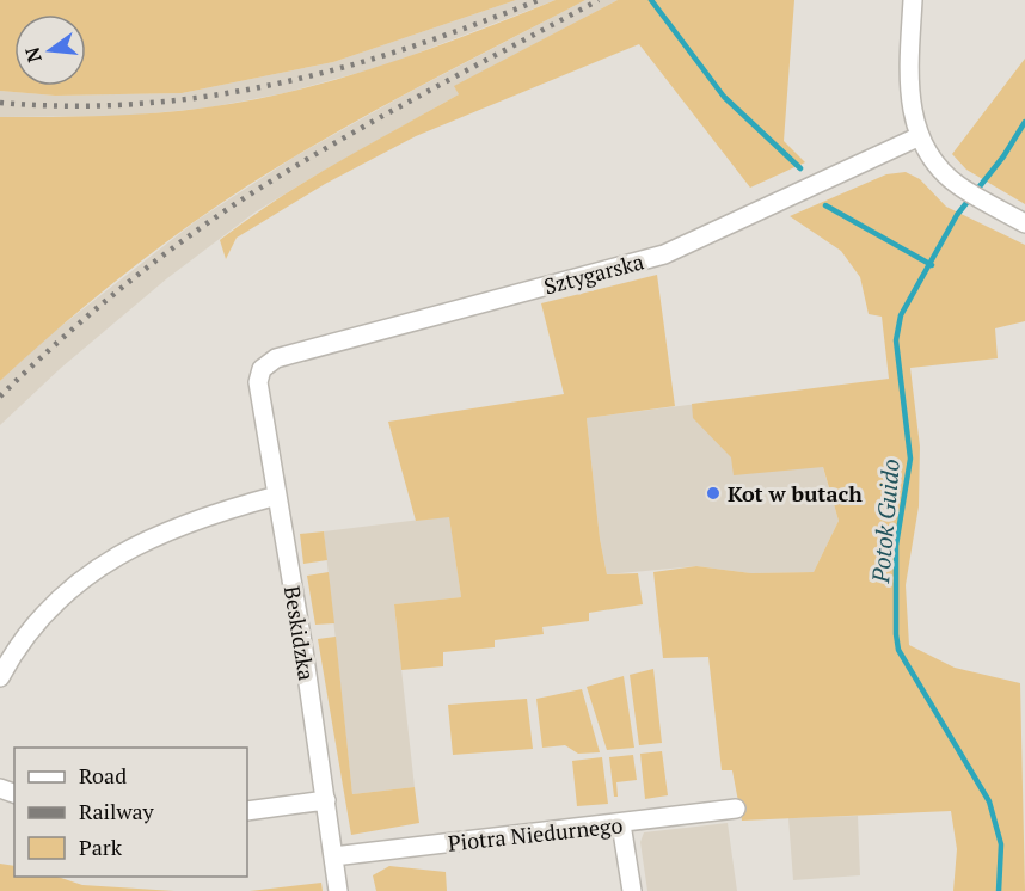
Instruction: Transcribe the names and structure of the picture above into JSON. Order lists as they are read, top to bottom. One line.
{"streets":{"street":["Sztygarska","Beskidzka","Piotra Niedurnego"]},"crossings":[["Sztygarska","Beskidzka"],["Beskidzka","Piotra Niedurnego"]],"water":["Potok Guido"],"places":["Kot w butach"],"legend":["Road","Railway","Park"],"north":"left"}
